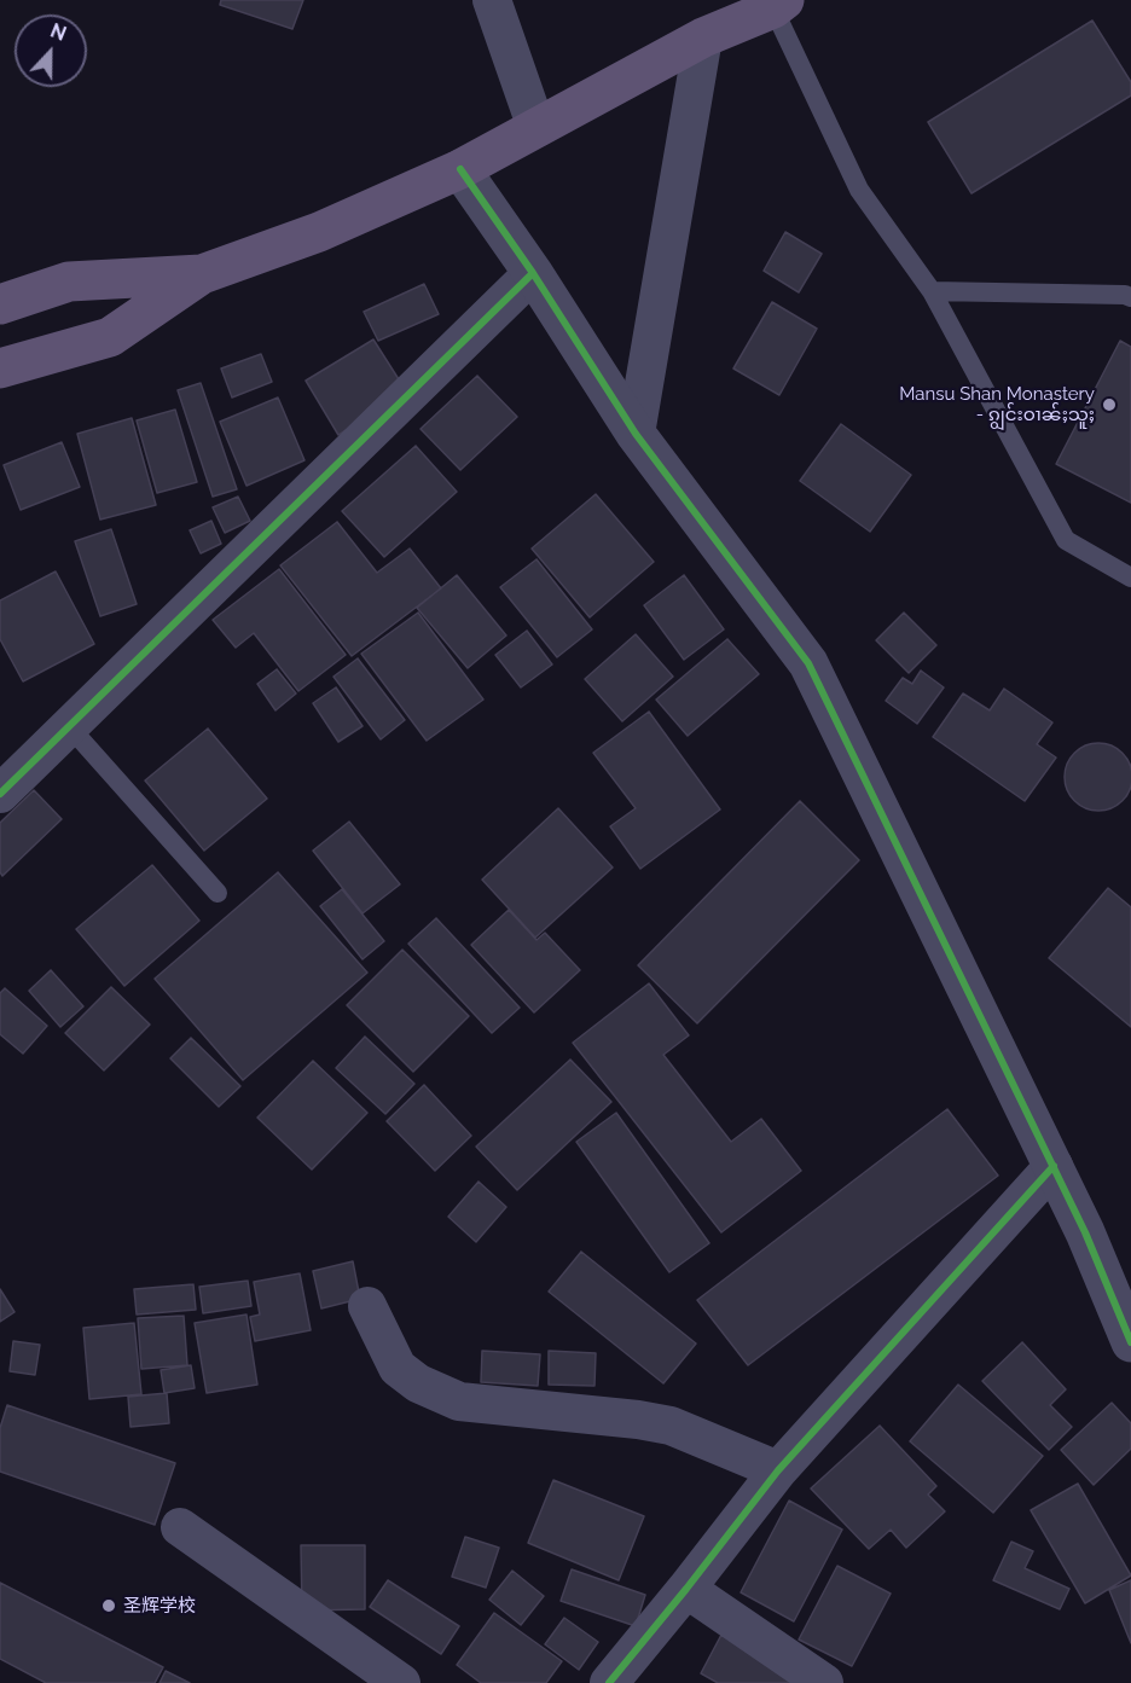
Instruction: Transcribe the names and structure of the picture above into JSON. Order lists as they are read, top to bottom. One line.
{"places":["Mansu Shan Monastery - ၵျွင်းဝၢၼ်ႈသူႈ","圣辉学校"],"north":"top"}
